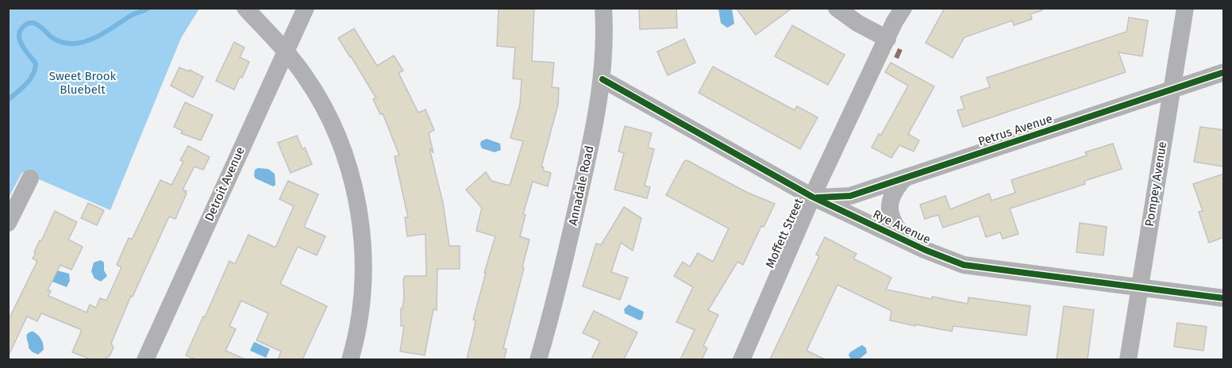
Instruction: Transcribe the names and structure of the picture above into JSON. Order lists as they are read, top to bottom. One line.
{"streets":{"street":["Petrus Avenue","Detroit Avenue","Pompey Avenue","Annadale Road","Rye Avenue","Moffett Street"]},"crossings":[["Petrus Avenue","Pompey Avenue"],["Petrus Avenue","Rye Avenue"],["Petrus Avenue","Moffett Street"],["Pompey Avenue","Rye Avenue"],["Annadale Road","Rye Avenue"],["Rye Avenue","Moffett Street"]],"parks":["Sweet Brook Bluebelt"]}
